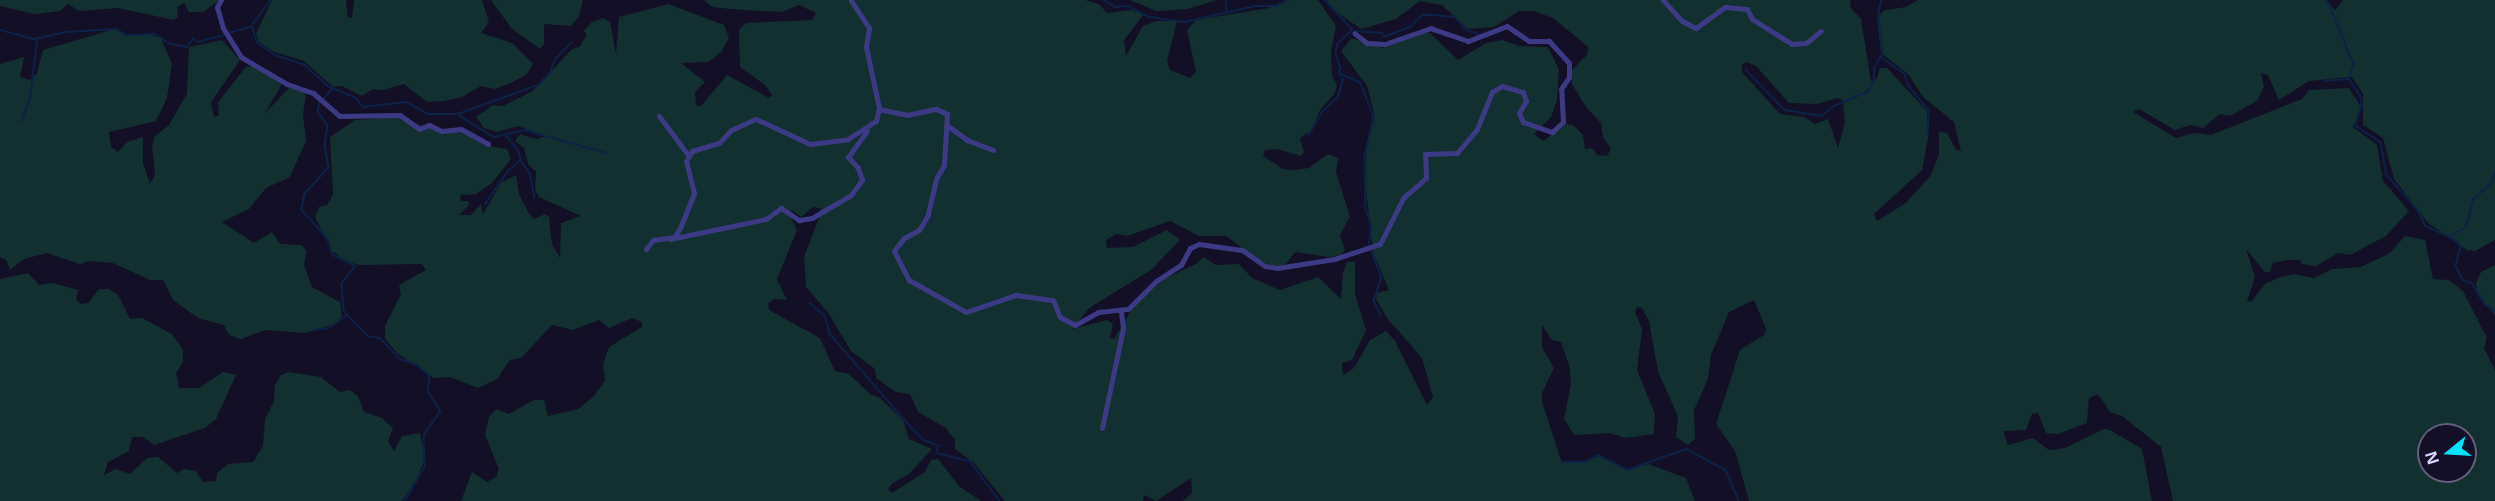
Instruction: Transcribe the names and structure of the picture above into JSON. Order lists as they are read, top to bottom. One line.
{"north":"left"}
